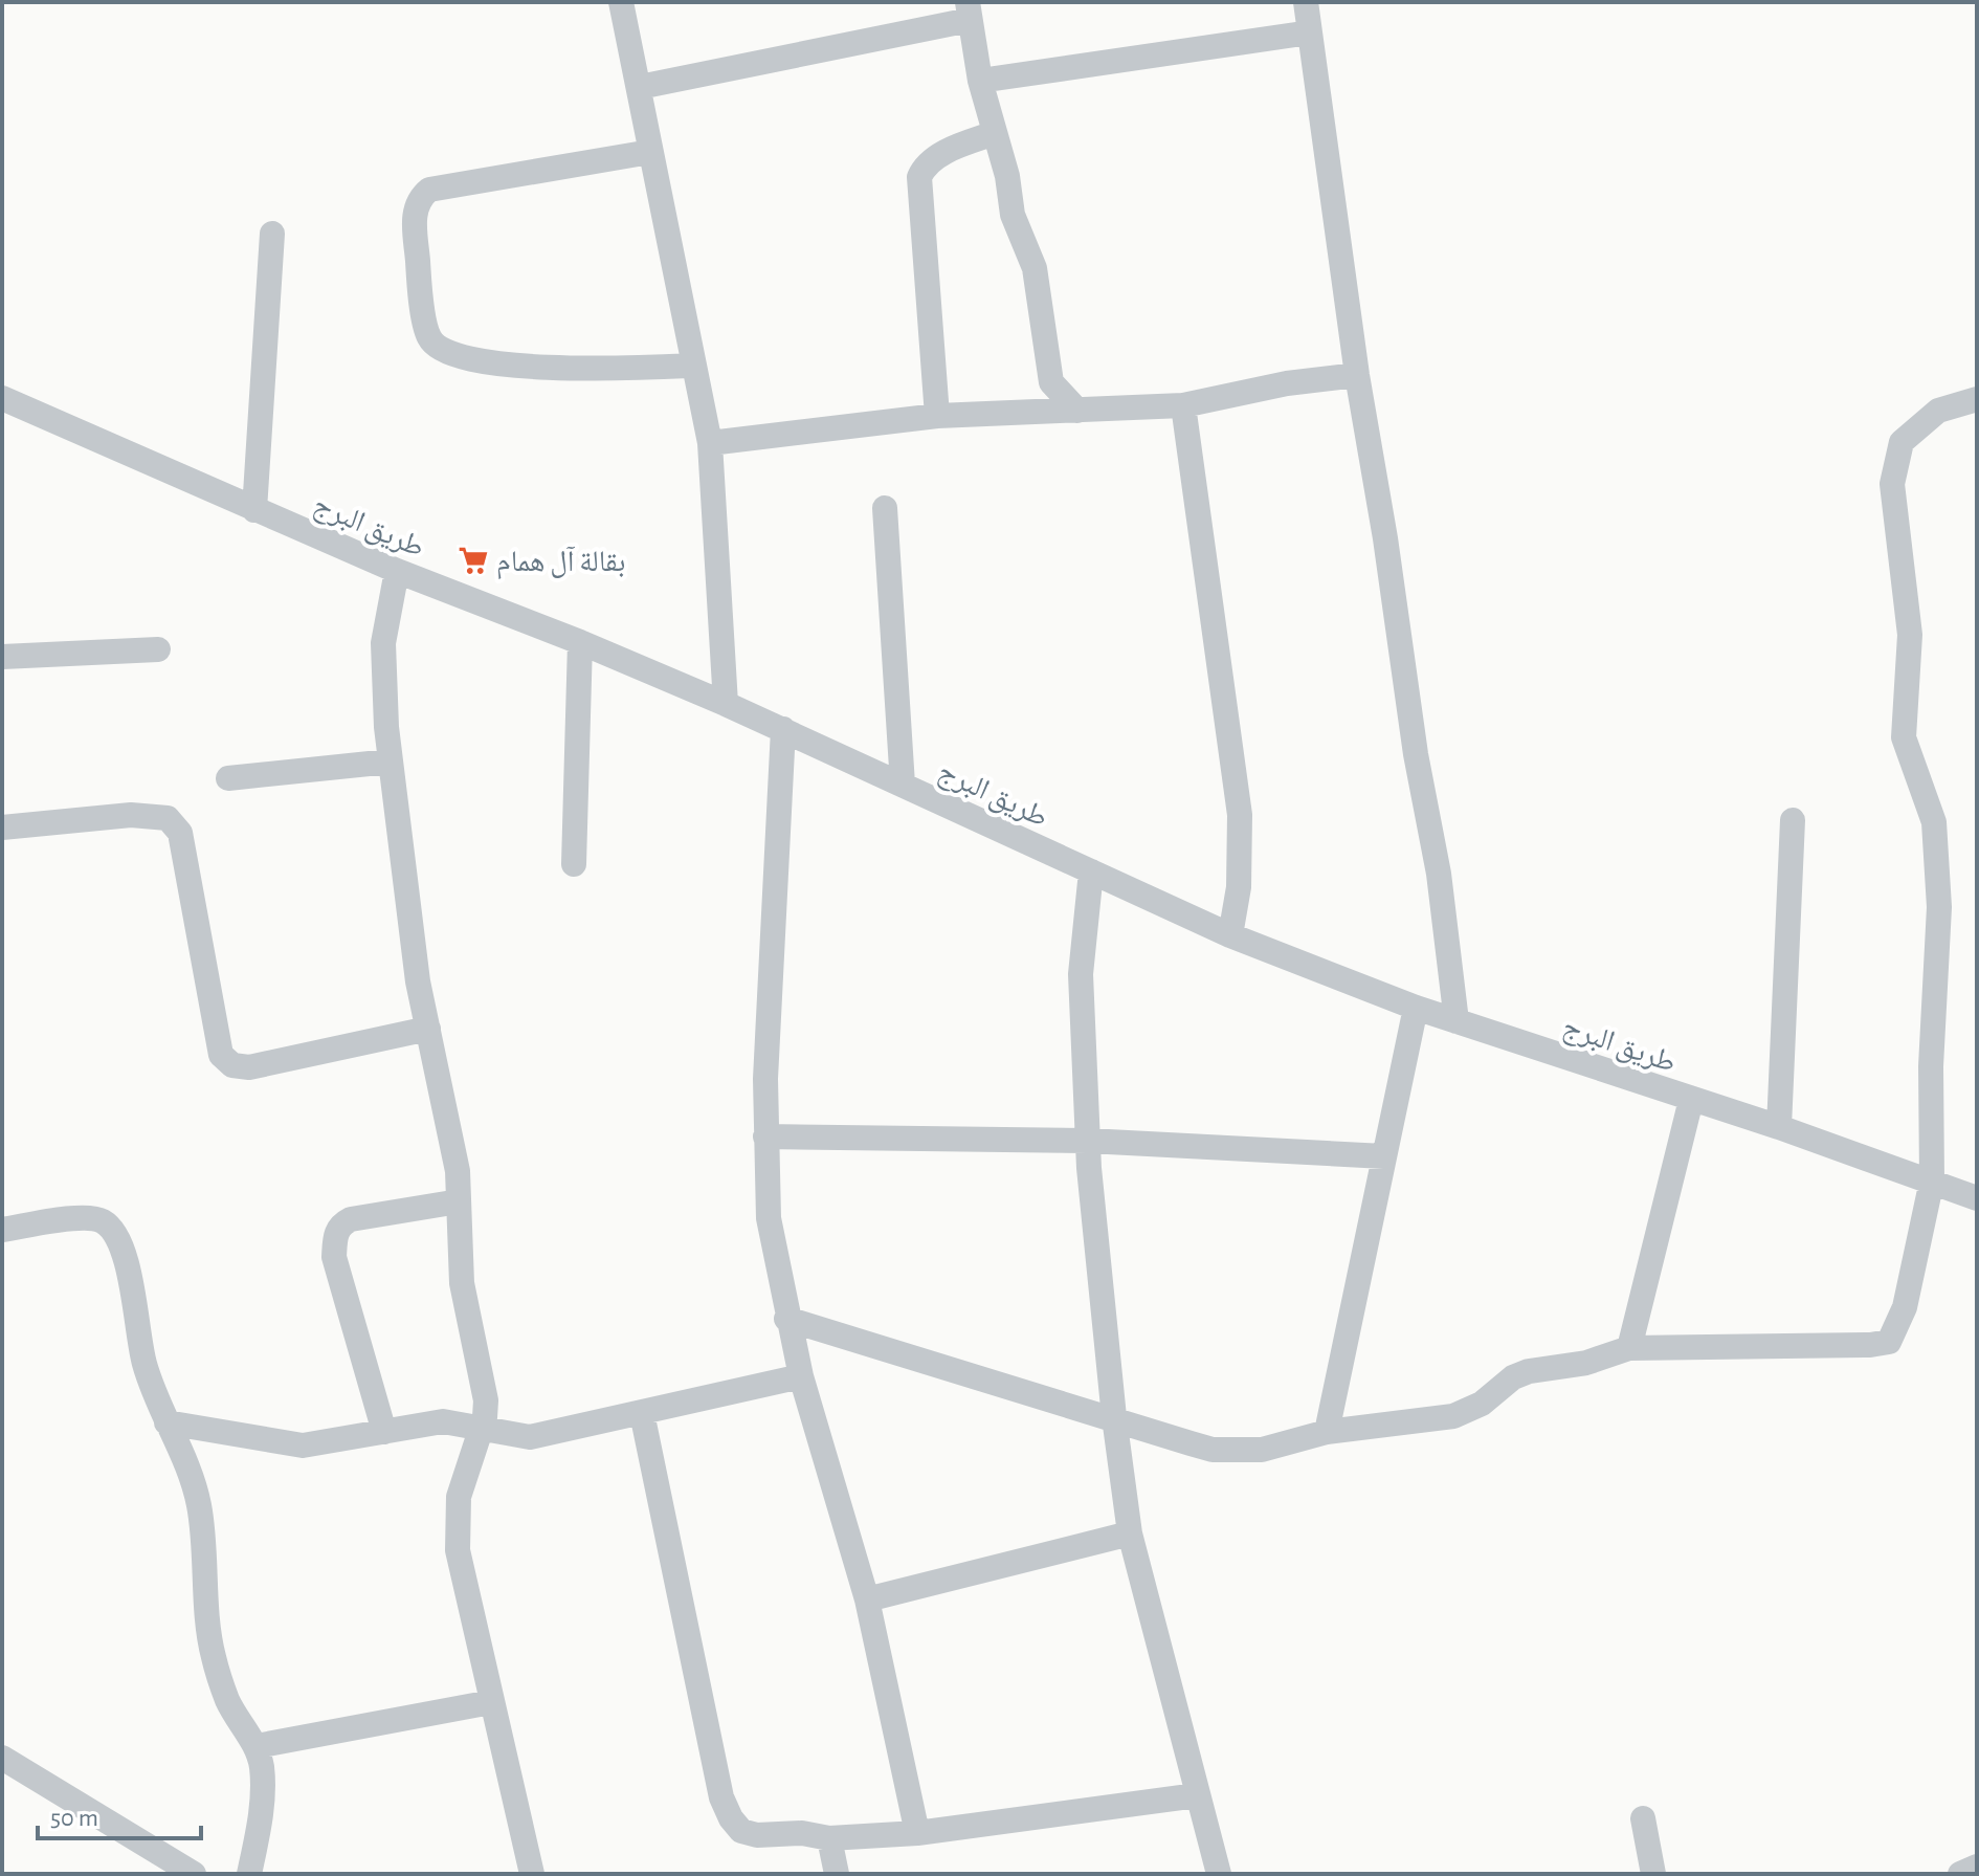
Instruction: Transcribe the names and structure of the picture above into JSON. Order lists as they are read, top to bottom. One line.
{"streets":{"street":["طريق البرج"]},"places":{"supermarket":["بقالة آل همام"]},"scale_bar":"50 m"}
